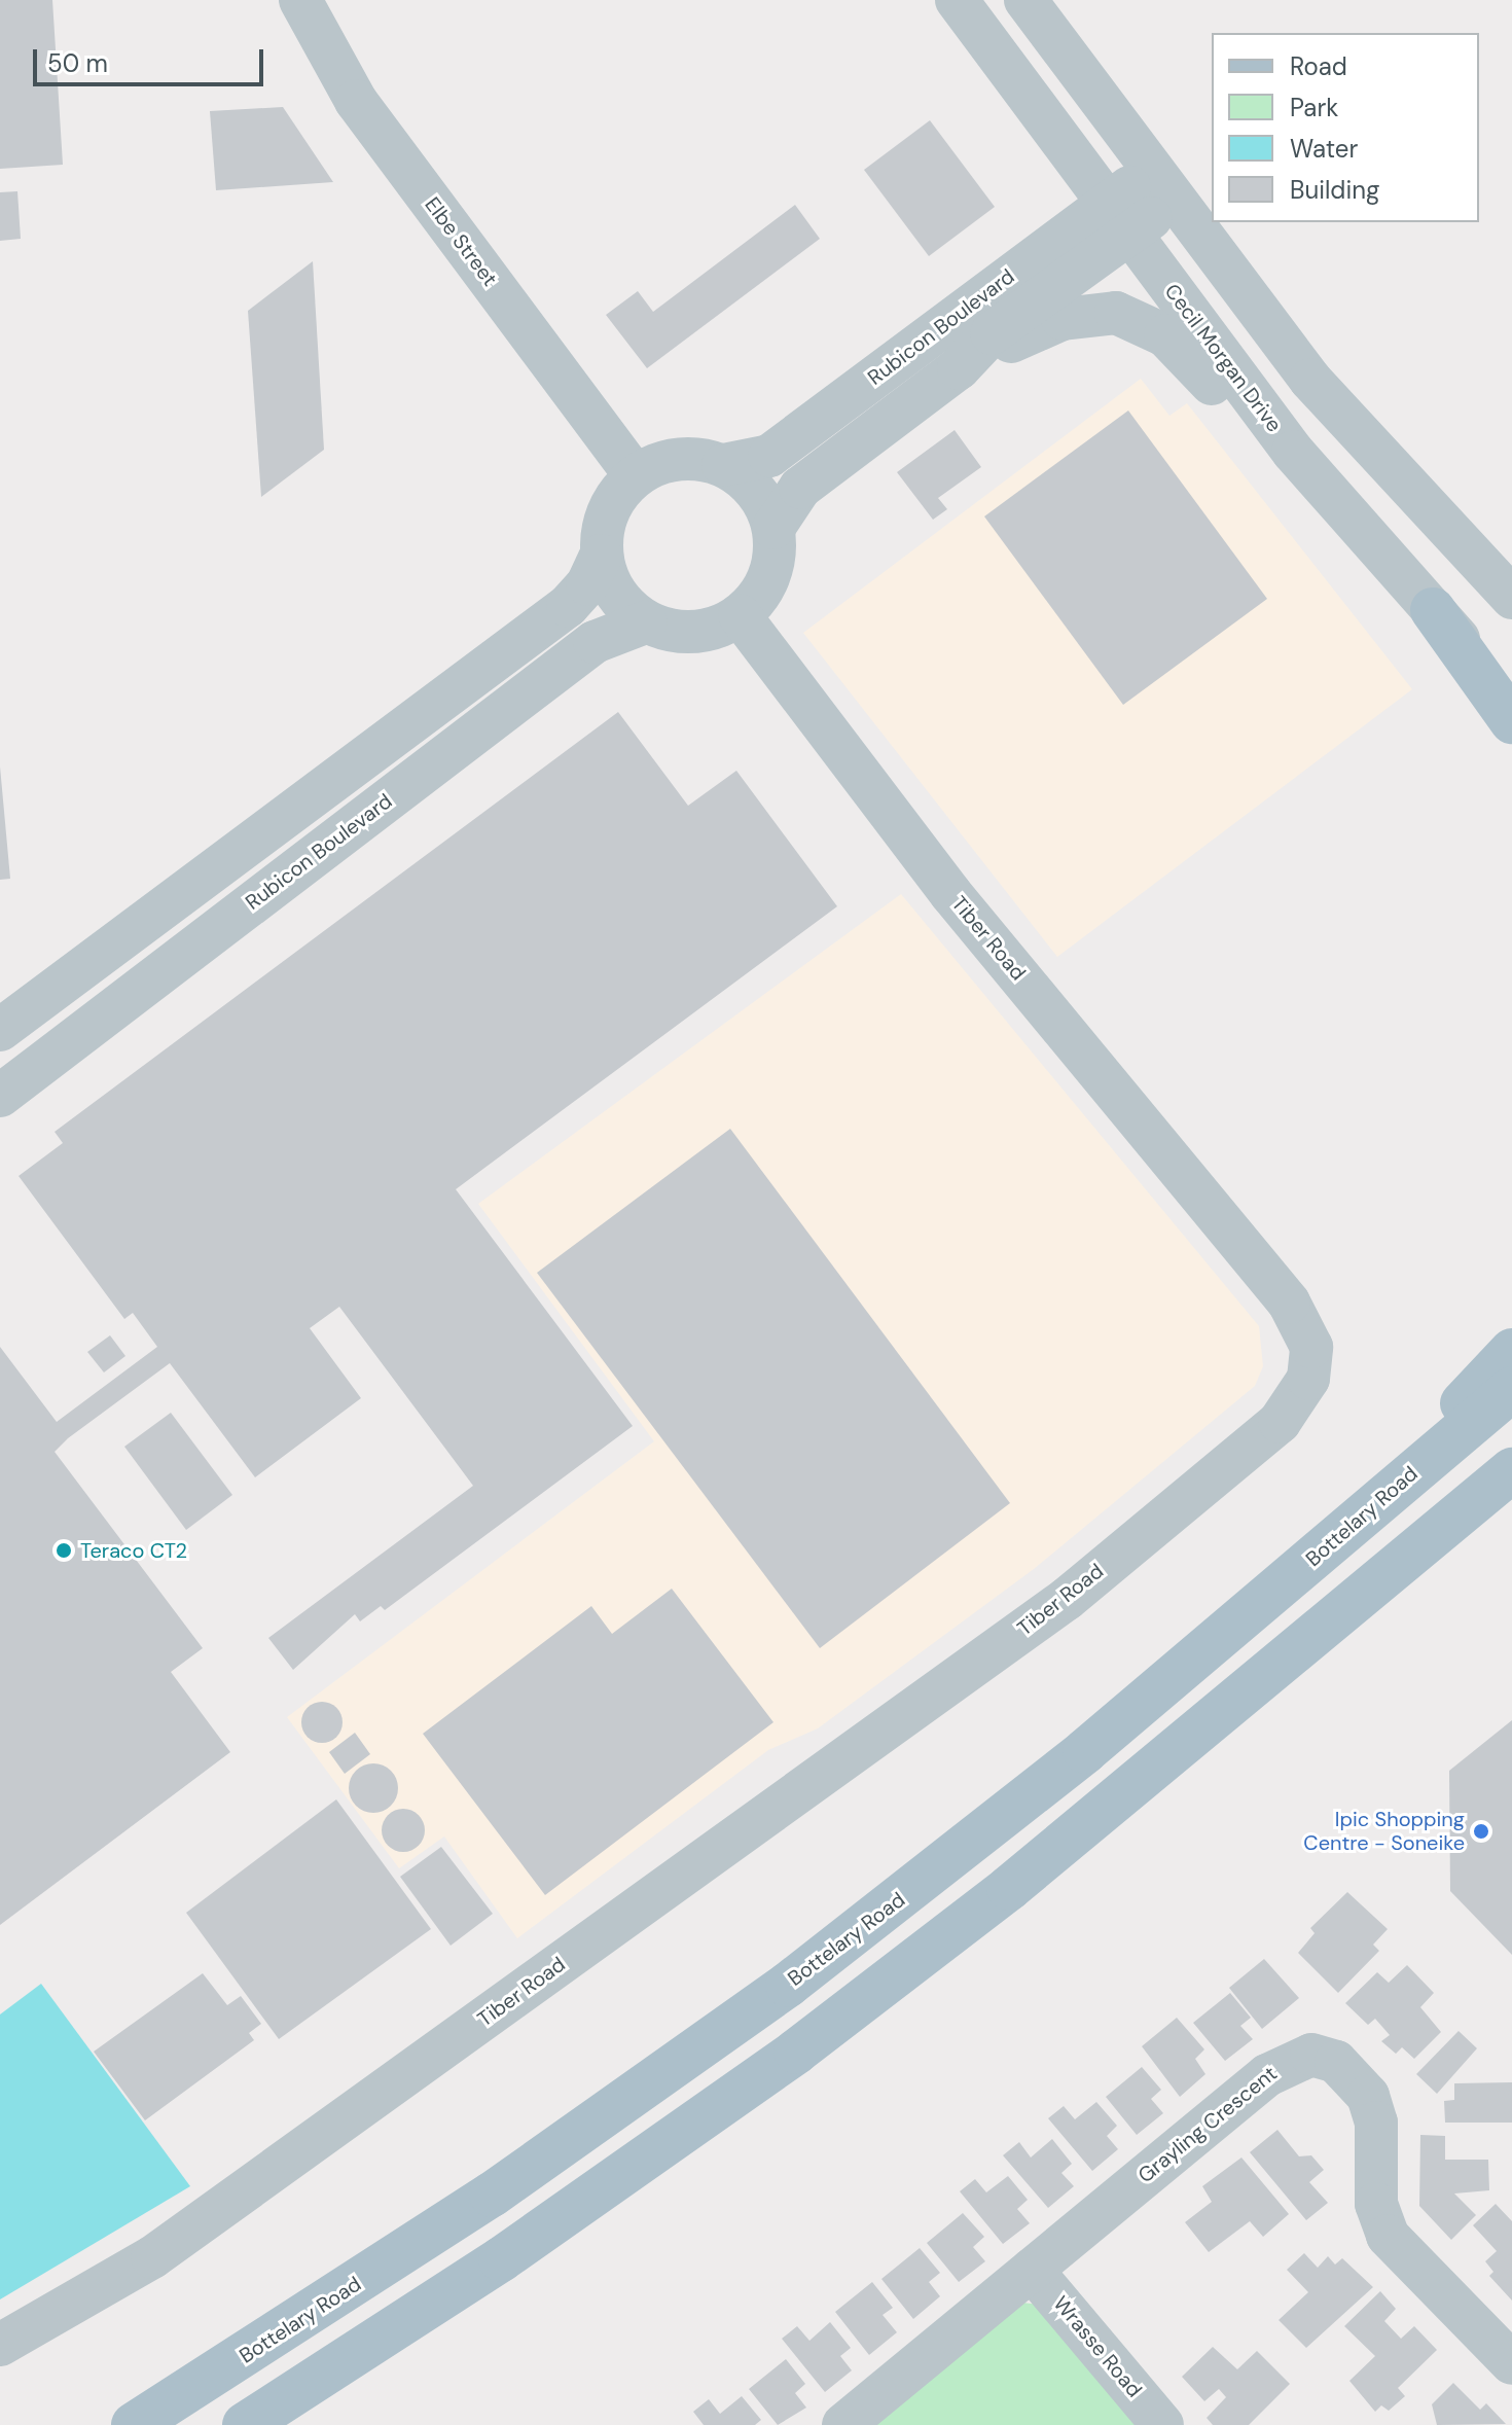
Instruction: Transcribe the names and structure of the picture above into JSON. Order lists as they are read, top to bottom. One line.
{"streets":{"main road":["Bottelary Road"],"street":["Elbe Street","Rubicon Boulevard","Cecil Morgan Drive","Tiber Road","Grayling Crescent","Wrasse Road"]},"crossings":[["Elbe Street","Rubicon Boulevard"],["Elbe Street","Tiber Road"],["Rubicon Boulevard","Cecil Morgan Drive"],["Rubicon Boulevard","Tiber Road"],["Grayling Crescent","Wrasse Road"]],"places":["Teraco CT2","Ipic Shopping Centre - Soneike"],"legend":["Road","Park","Water","Building"],"scale_bar":"50 m"}
